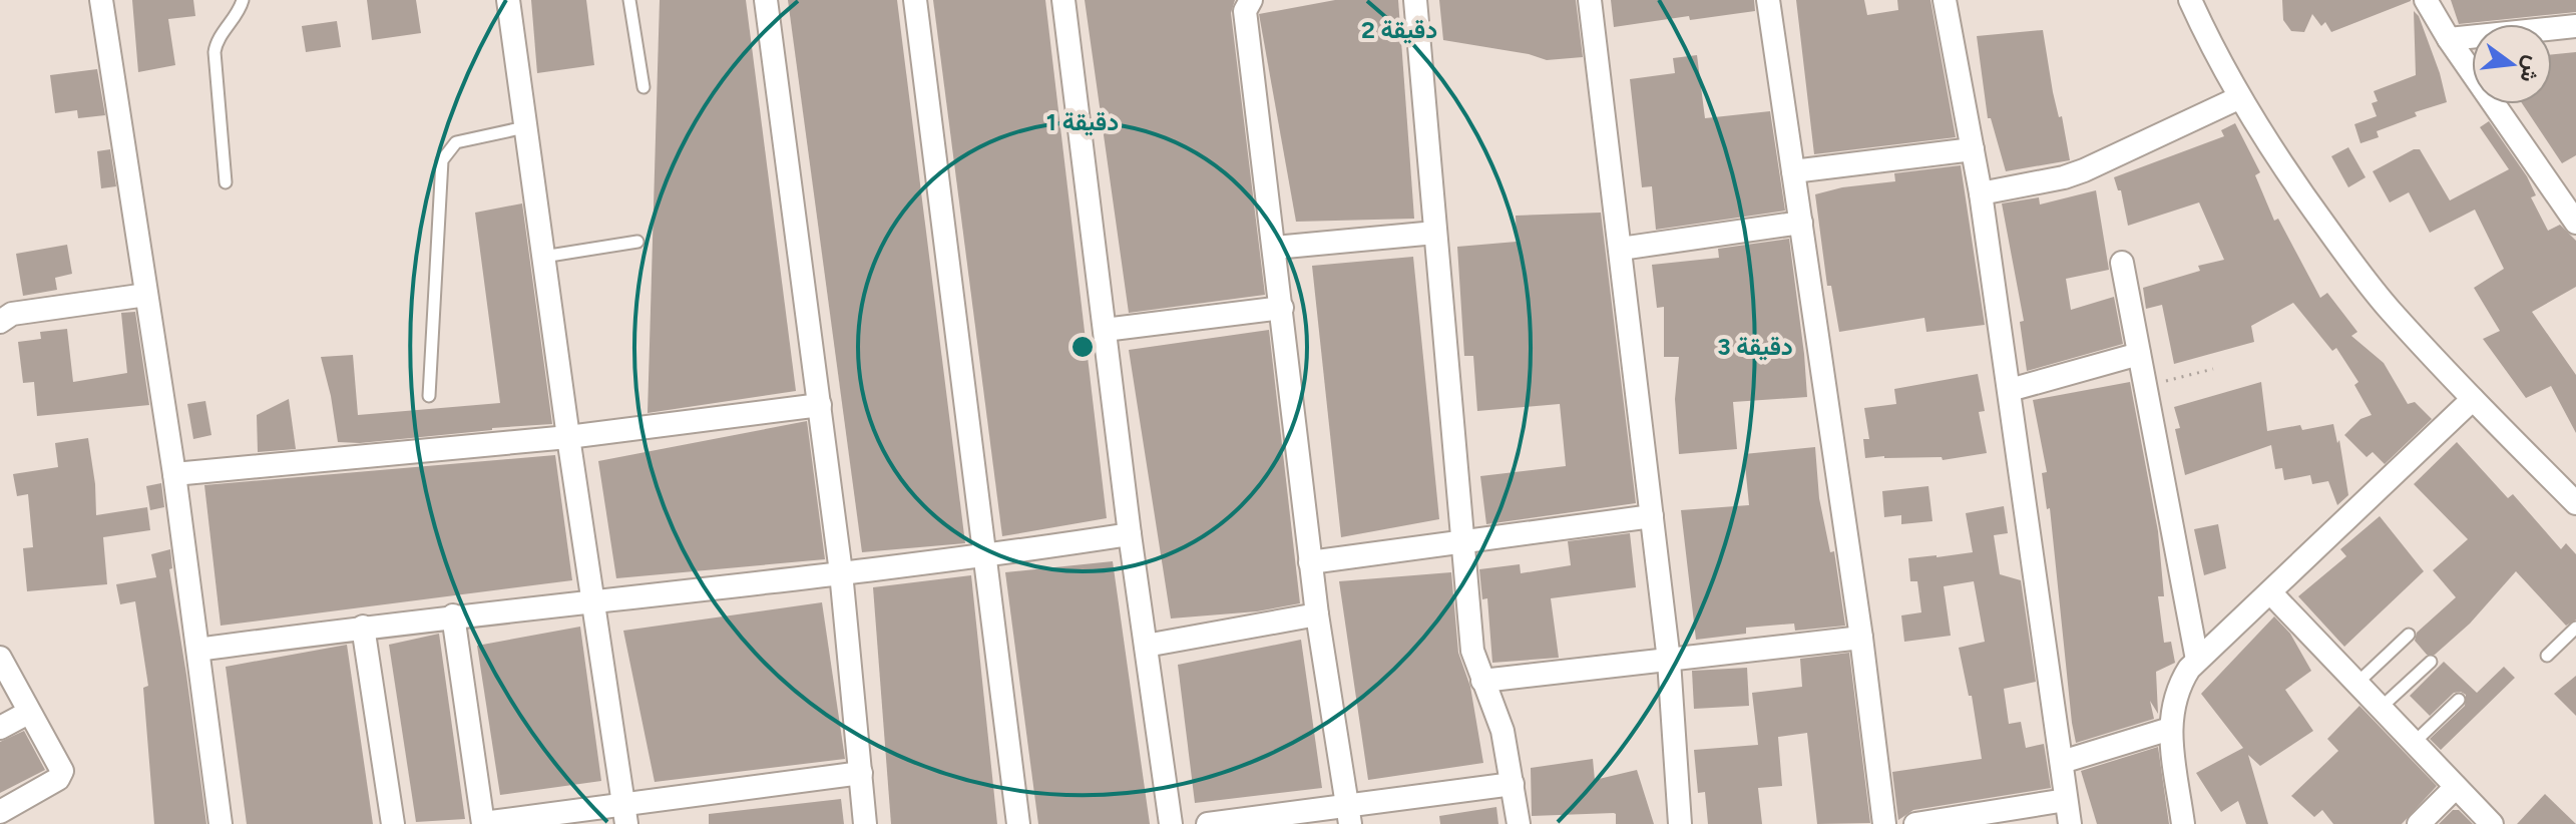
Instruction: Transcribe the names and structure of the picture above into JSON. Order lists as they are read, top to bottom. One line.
{"north":"right","rings":["2 دقيقة","1 دقيقة","3 دقيقة"]}
